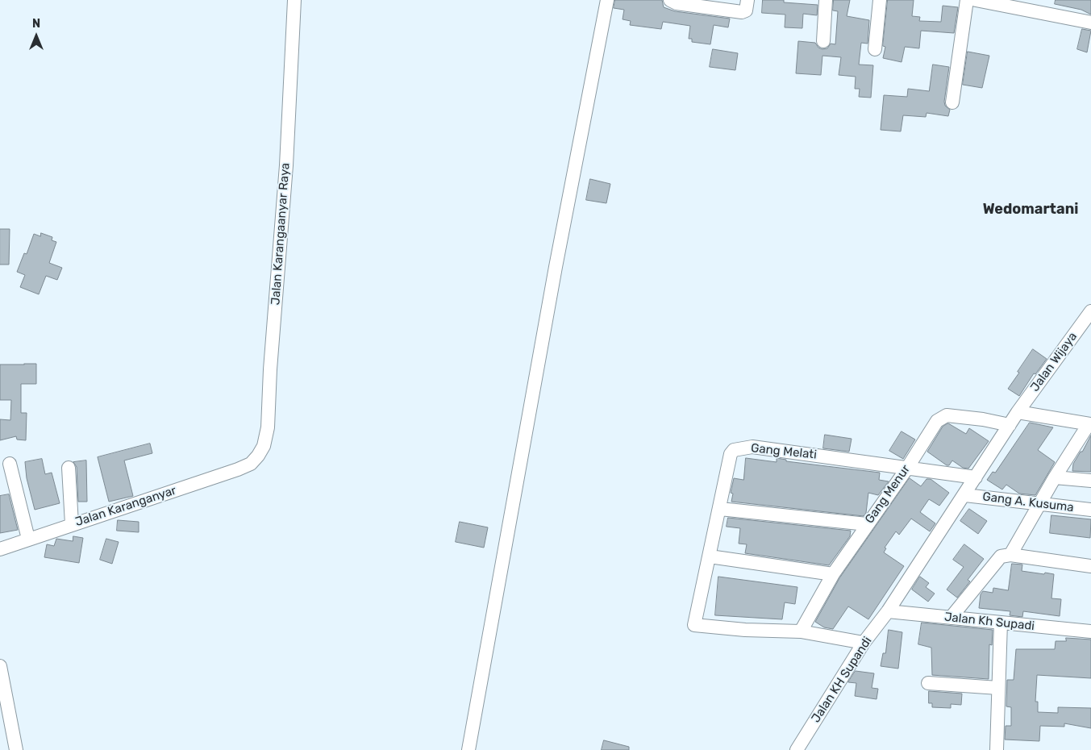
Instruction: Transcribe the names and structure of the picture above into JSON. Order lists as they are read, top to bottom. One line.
{"streets":{"street":["Jalan Karangaanyar Raya","Jalan Wijaya","Gang Melati","Gang Menur","Gang A. Kusuma","Jalan Karanganyar","Jalan Kh Supadi","Jalan KH Supandi"]},"crossings":[["Jalan Karangaanyar Raya","Jalan Karanganyar"],["Jalan Wijaya","Gang A. Kusuma"],["Gang Melati","Gang Menur"],["Gang Melati","Gang A. Kusuma"],["Gang Melati","Jalan KH Supandi"],["Gang Menur","Gang A. Kusuma"],["Jalan Kh Supadi","Jalan KH Supandi"]],"districts":["Wedomartani"],"north":"top"}
